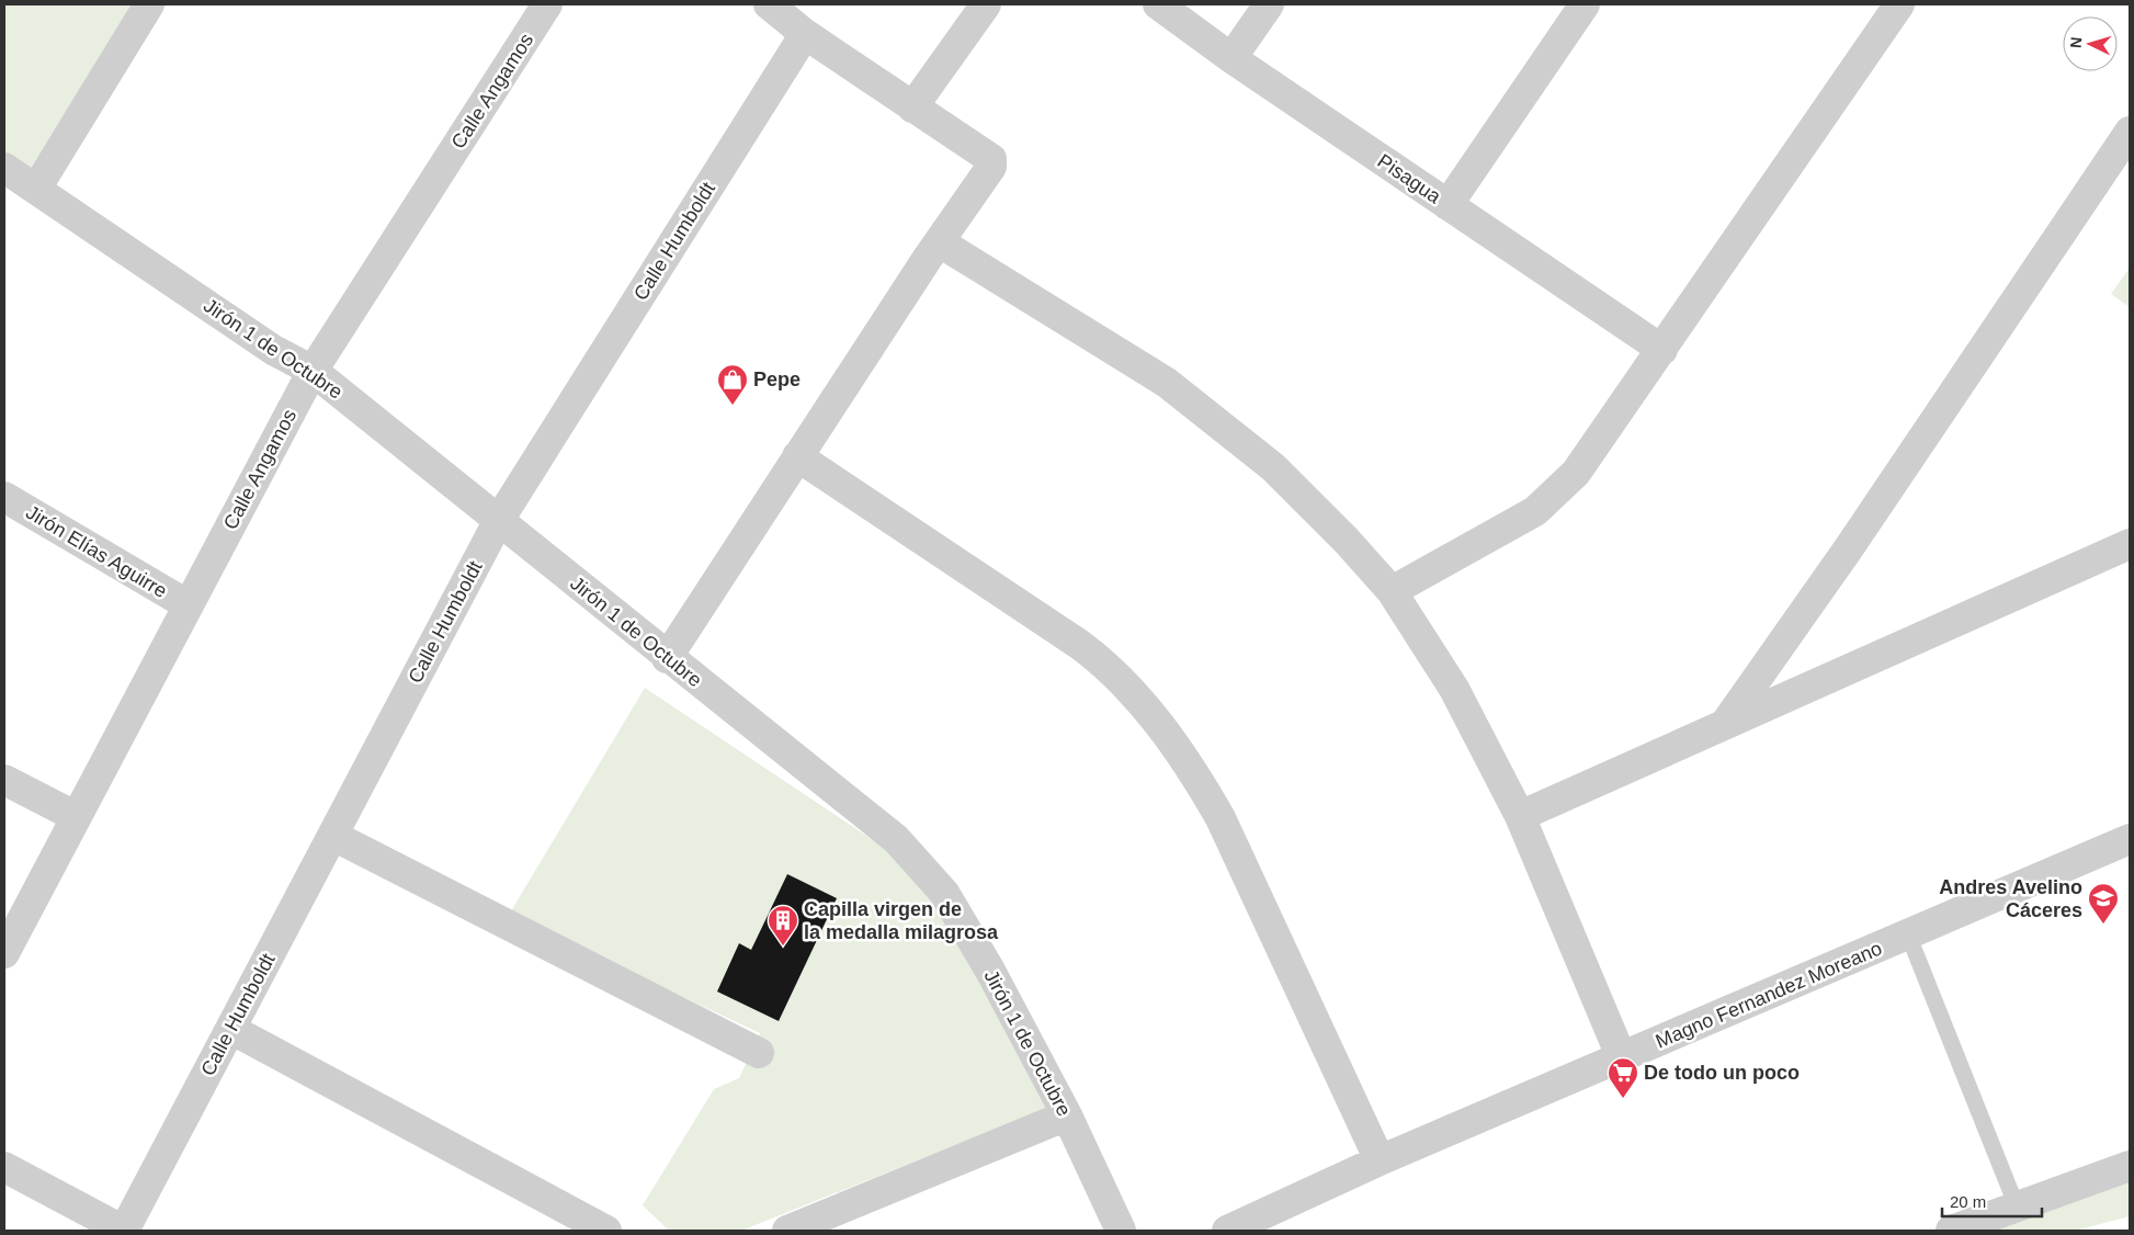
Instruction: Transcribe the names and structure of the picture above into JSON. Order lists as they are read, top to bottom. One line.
{"streets":{"street":["Calle Angamos","Pisagua","Calle Humboldt","Jirón 1 de Octubre","Jirón Elías Aguirre","Magno Fernandez Moreano"]},"crossings":[["Calle Angamos","Jirón 1 de Octubre"],["Calle Angamos","Jirón Elías Aguirre"],["Calle Humboldt","Jirón 1 de Octubre"]],"places":{"shop":["Pepe"],"school or university":["Andres Avelino Cáceres"],"building":["Capilla virgen de la medalla milagrosa"],"supermarket":["De todo un poco"]},"scale_bar":"20 m","north":"left"}
